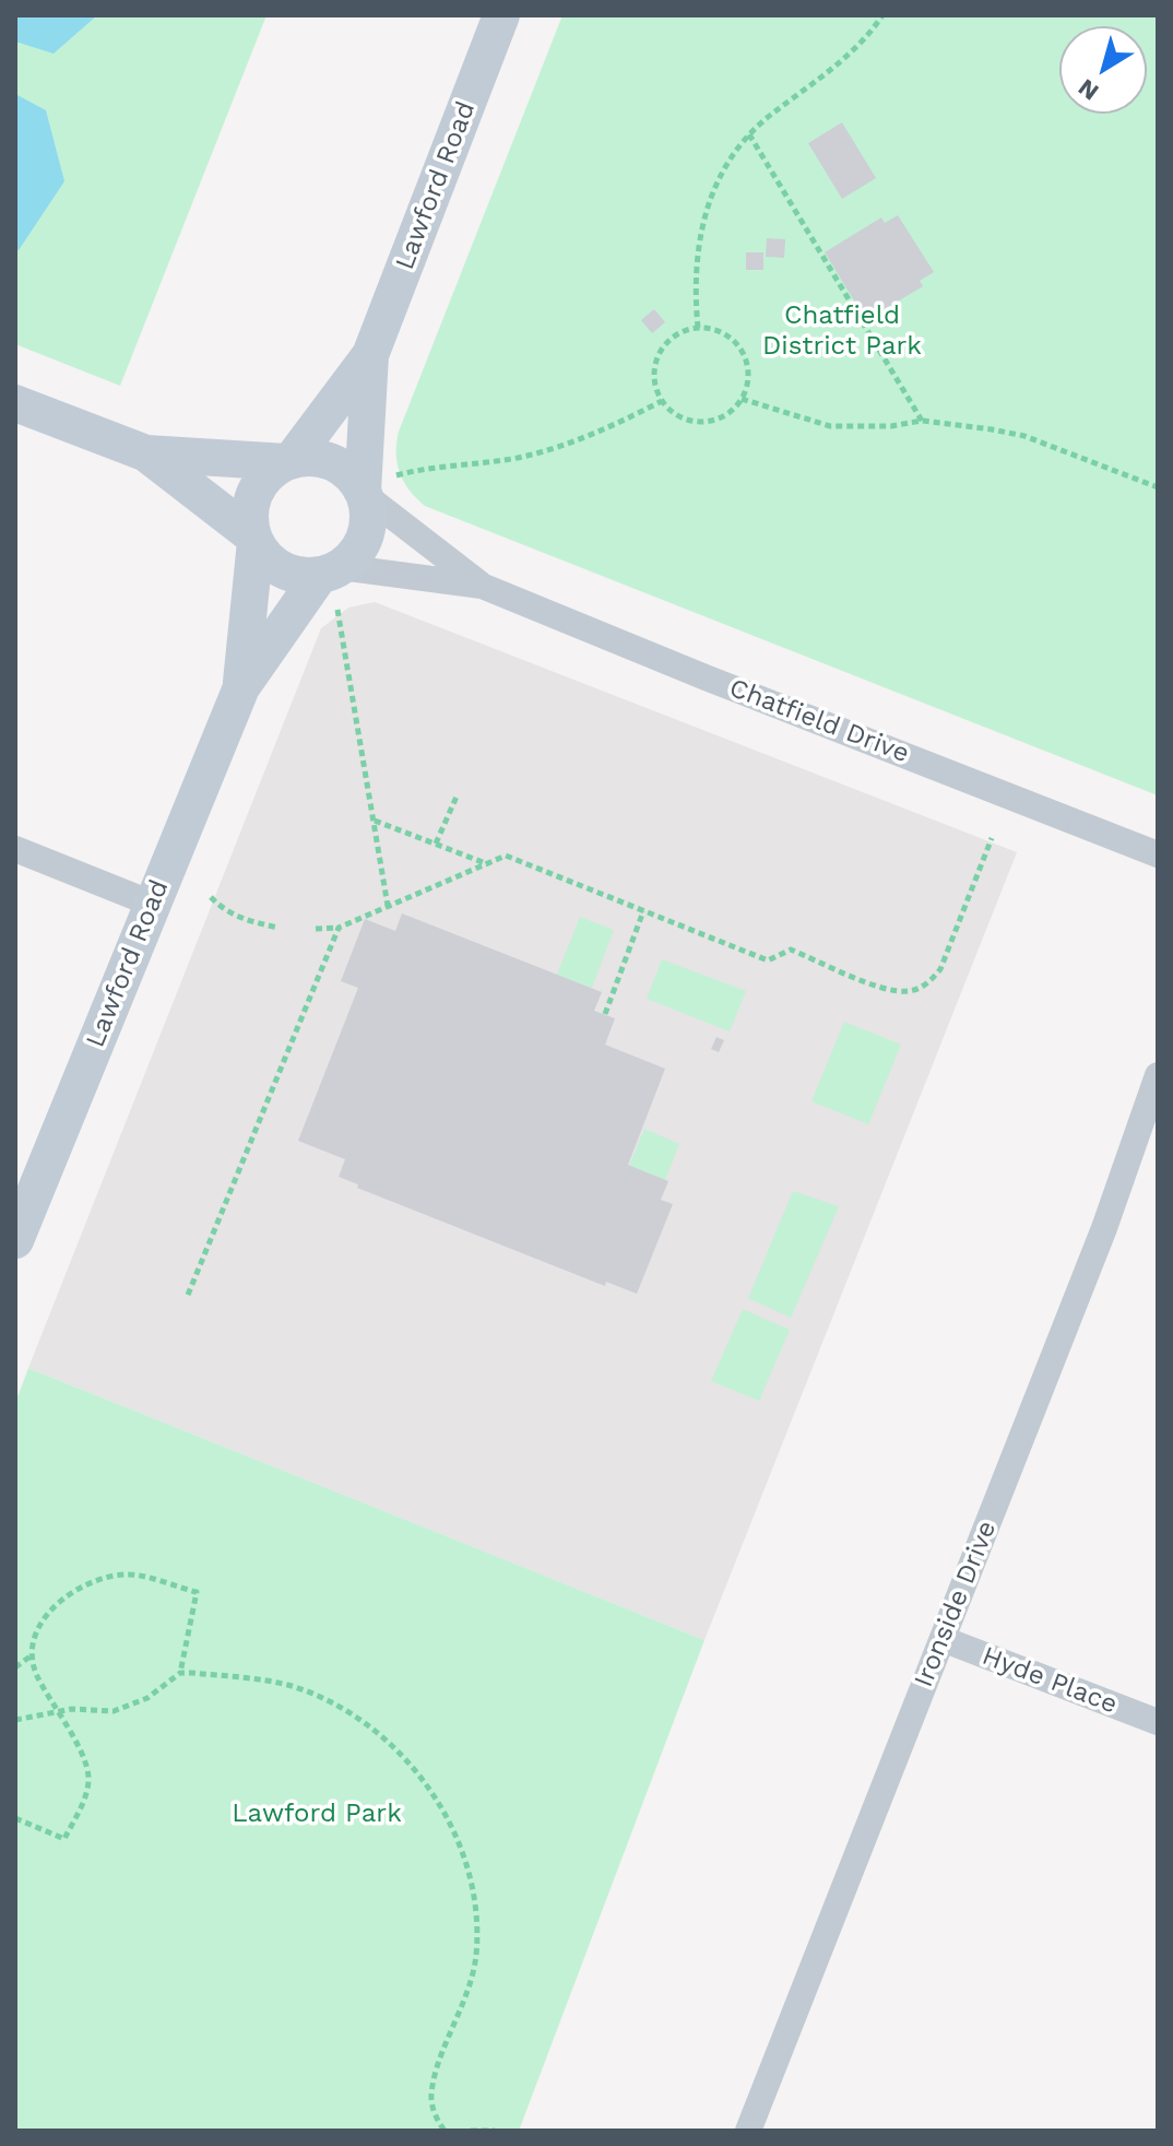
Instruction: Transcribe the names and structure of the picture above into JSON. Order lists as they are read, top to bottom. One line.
{"streets":{"street":["Lawford Road","Chatfield Drive","Ironside Drive","Hyde Place"]},"crossings":[["Lawford Road","Chatfield Drive"],["Ironside Drive","Hyde Place"]],"parks":["Chatfield District Park","Lawford Park"],"north":"bottom left"}
